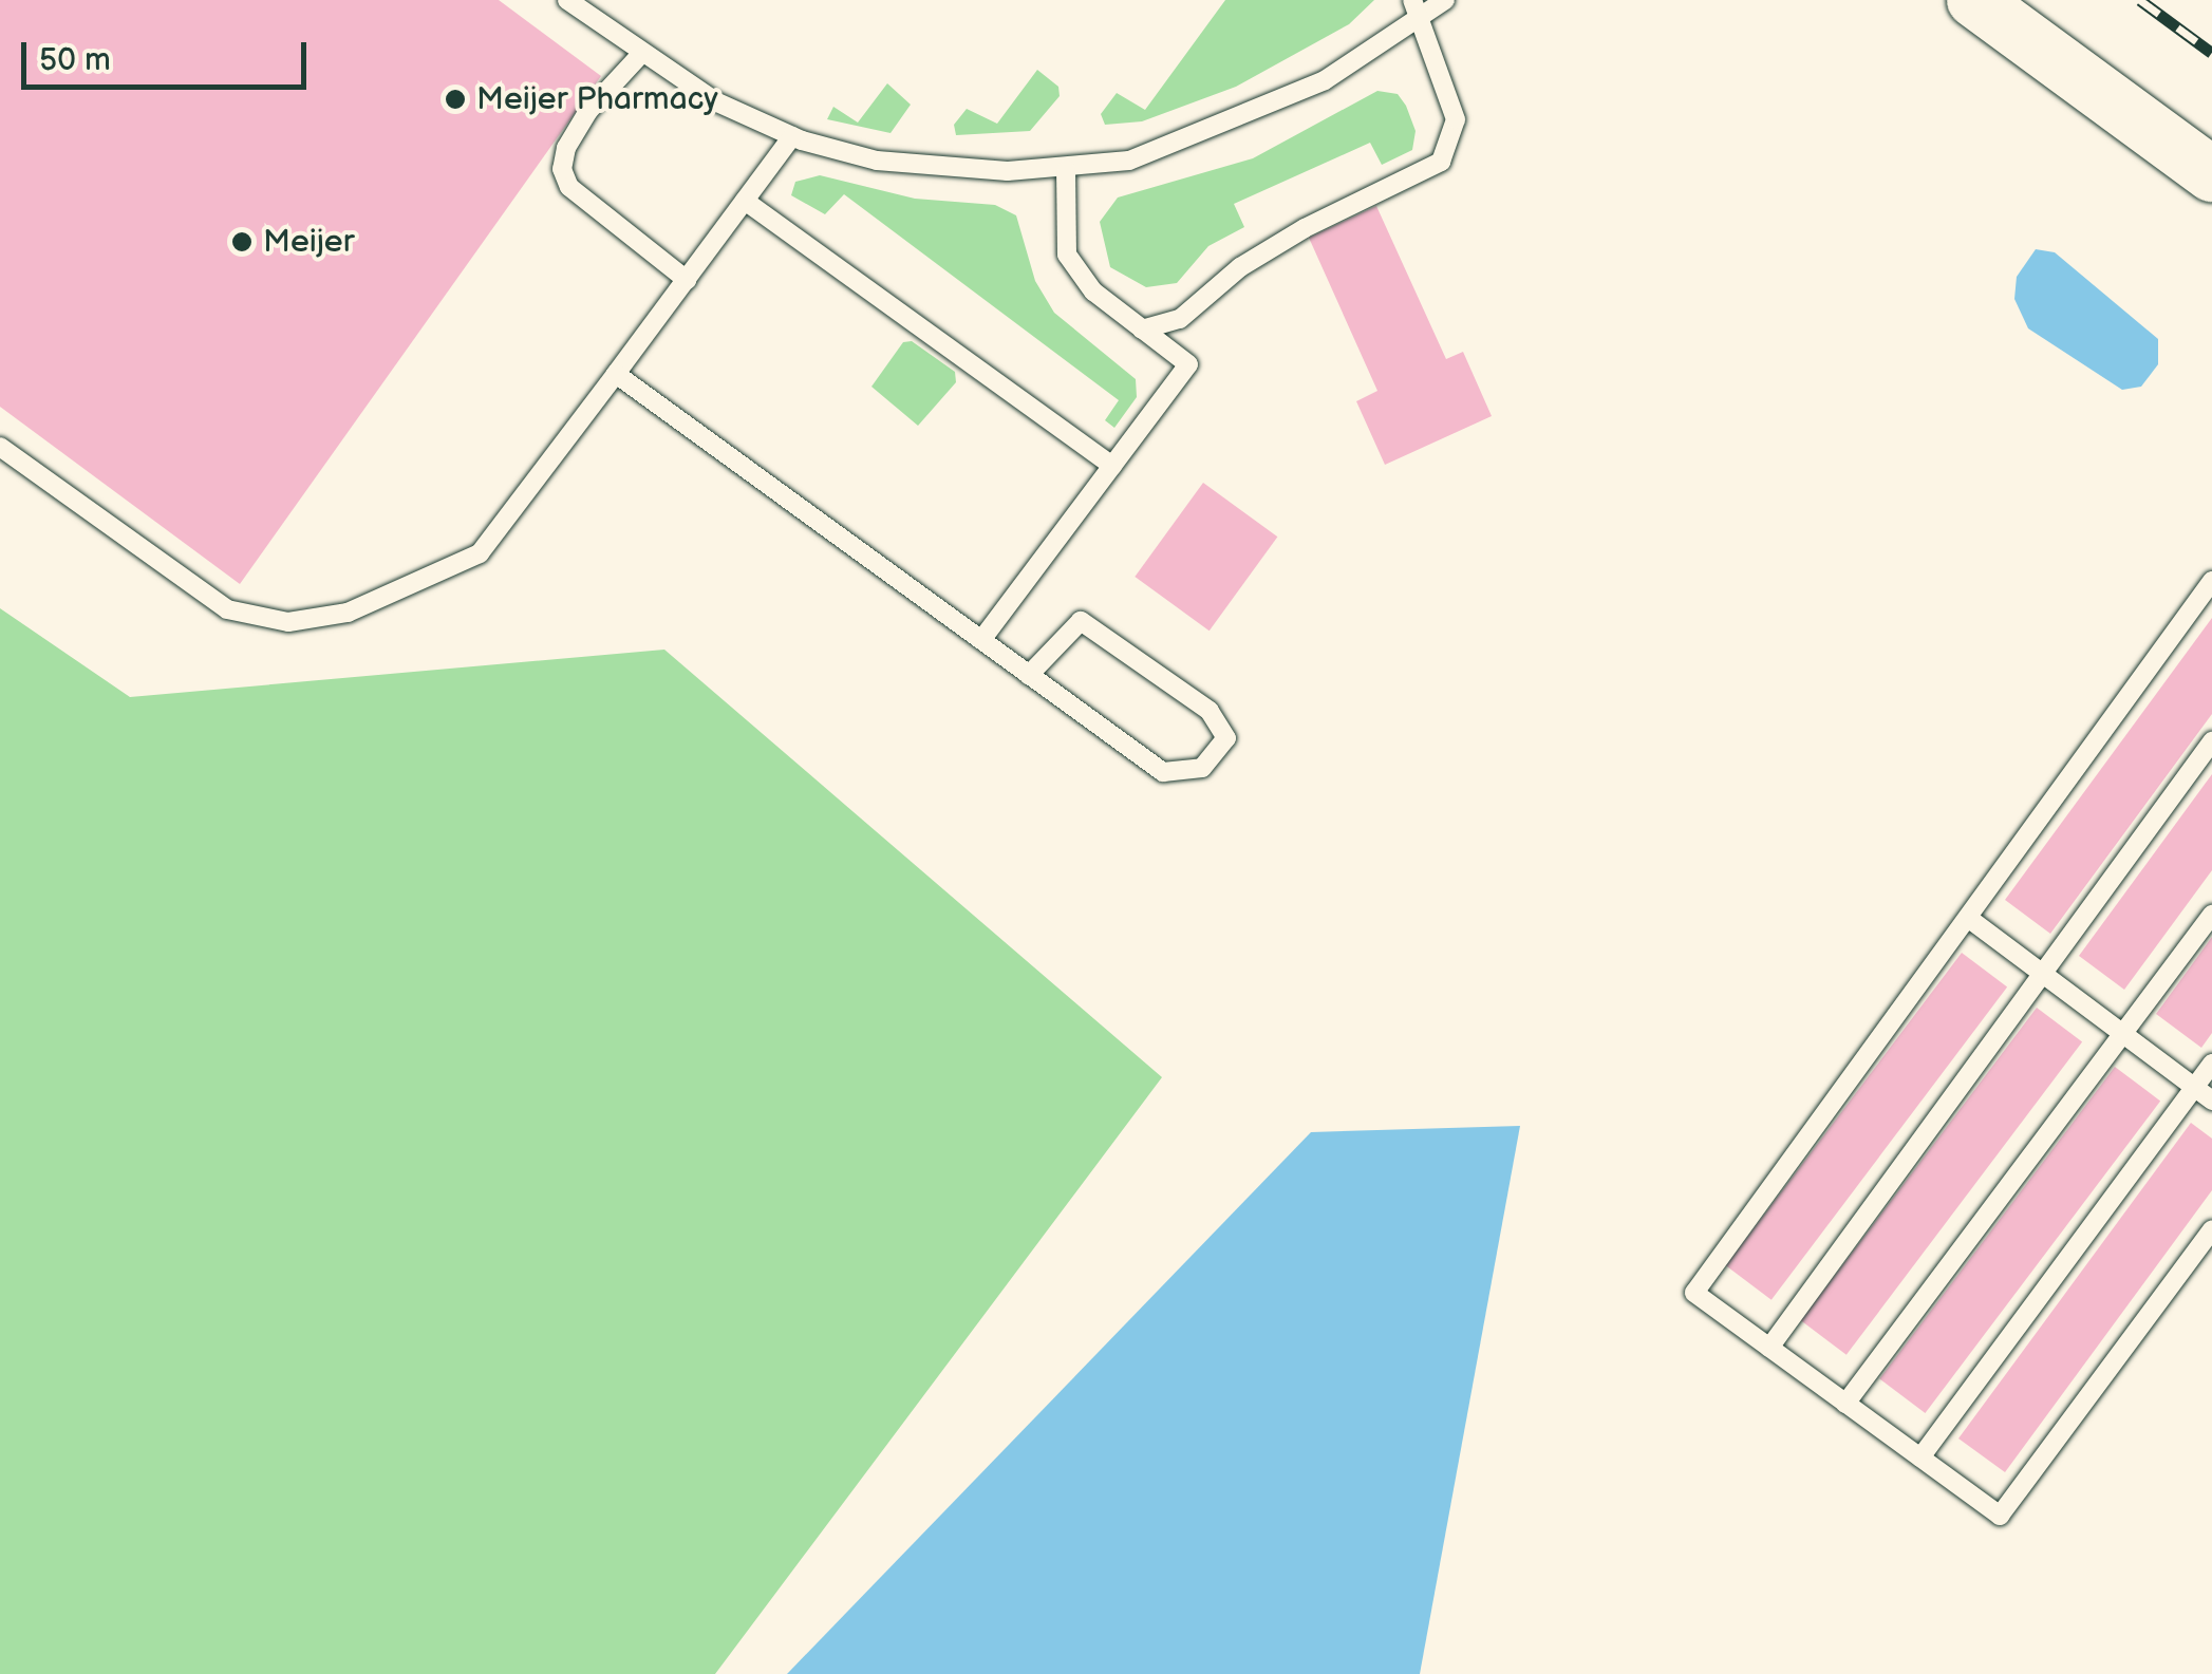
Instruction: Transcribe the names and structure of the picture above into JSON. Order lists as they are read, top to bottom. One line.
{"places":["Meijer Pharmacy","Meijer"],"scale_bar":"50 m"}
